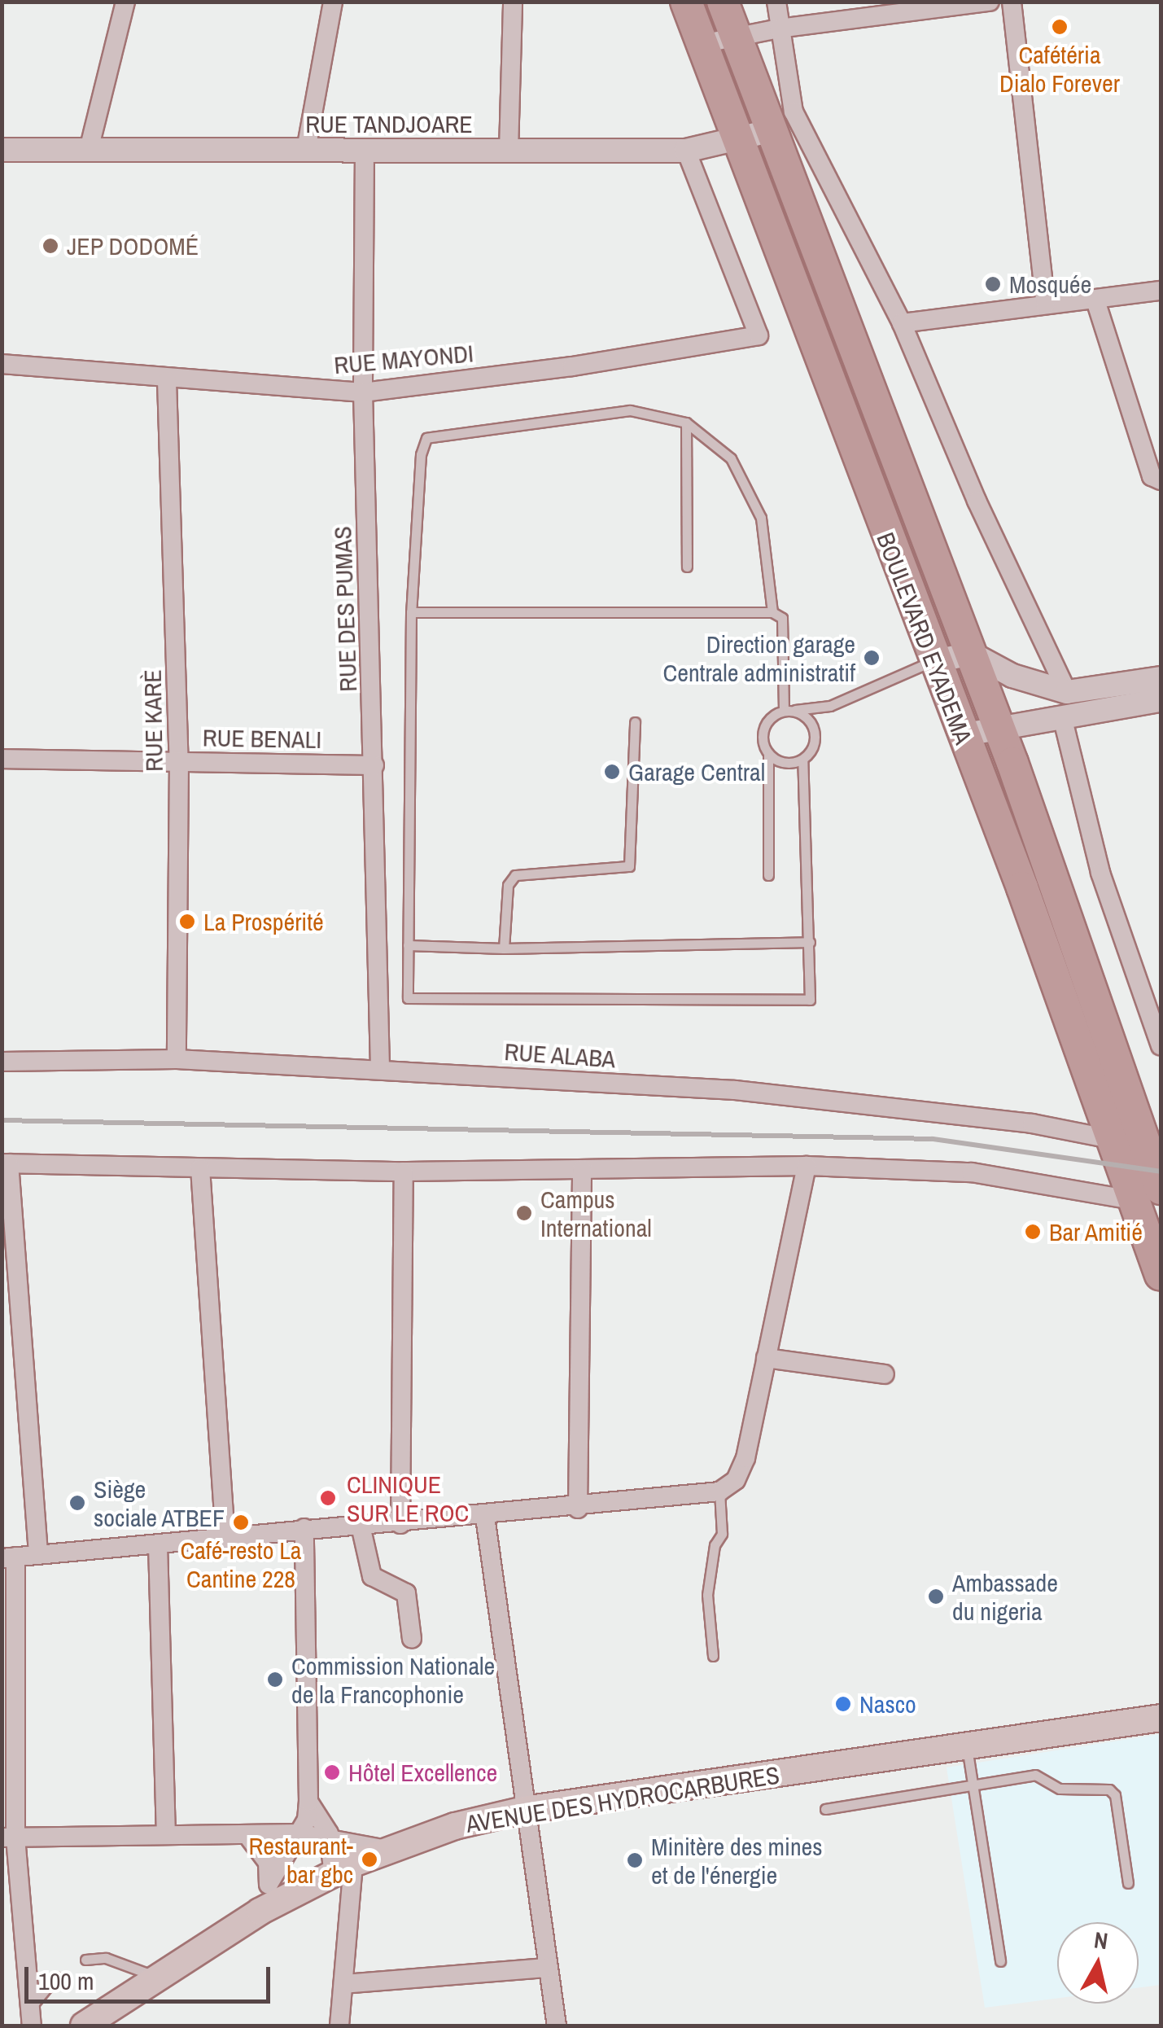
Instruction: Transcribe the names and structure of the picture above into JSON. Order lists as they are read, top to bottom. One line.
{"streets":{"highway":["BOULEVARD EYADEMA"],"main road":["AVENUE DES HYDROCARBURES"],"street":["RUE TANDJOARE","RUE MAYONDI","RUE DES PUMAS","RUE KARÈ","RUE BENALI","RUE ALABA"]},"crossings":[["RUE TANDJOARE","RUE MAYONDI"],["RUE TANDJOARE","RUE DES PUMAS"],["RUE TANDJOARE","BOULEVARD EYADEMA"],["RUE MAYONDI","RUE DES PUMAS"],["RUE MAYONDI","RUE KARÈ"],["RUE DES PUMAS","RUE BENALI"],["RUE DES PUMAS","RUE ALABA"],["BOULEVARD EYADEMA","RUE ALABA"],["RUE KARÈ","RUE BENALI"],["RUE KARÈ","RUE ALABA"]],"places":["Cafétéria Dialo Forever","JEP DODOMÉ","Mosquée","Direction garage Centrale administratif","Garage Central","La Prospérité","Campus International","Bar Amitié","CLINIQUE SUR LE ROC","Siège sociale ATBEF","Café-resto La Cantine 228","Ambassade du nigeria","Commission Nationale de la Francophonie","Nasco","Hôtel Excellence","Restaurant- bar gbc","Minitère des mines et de l'énergie"],"scale_bar":"100 m","north":"top"}
